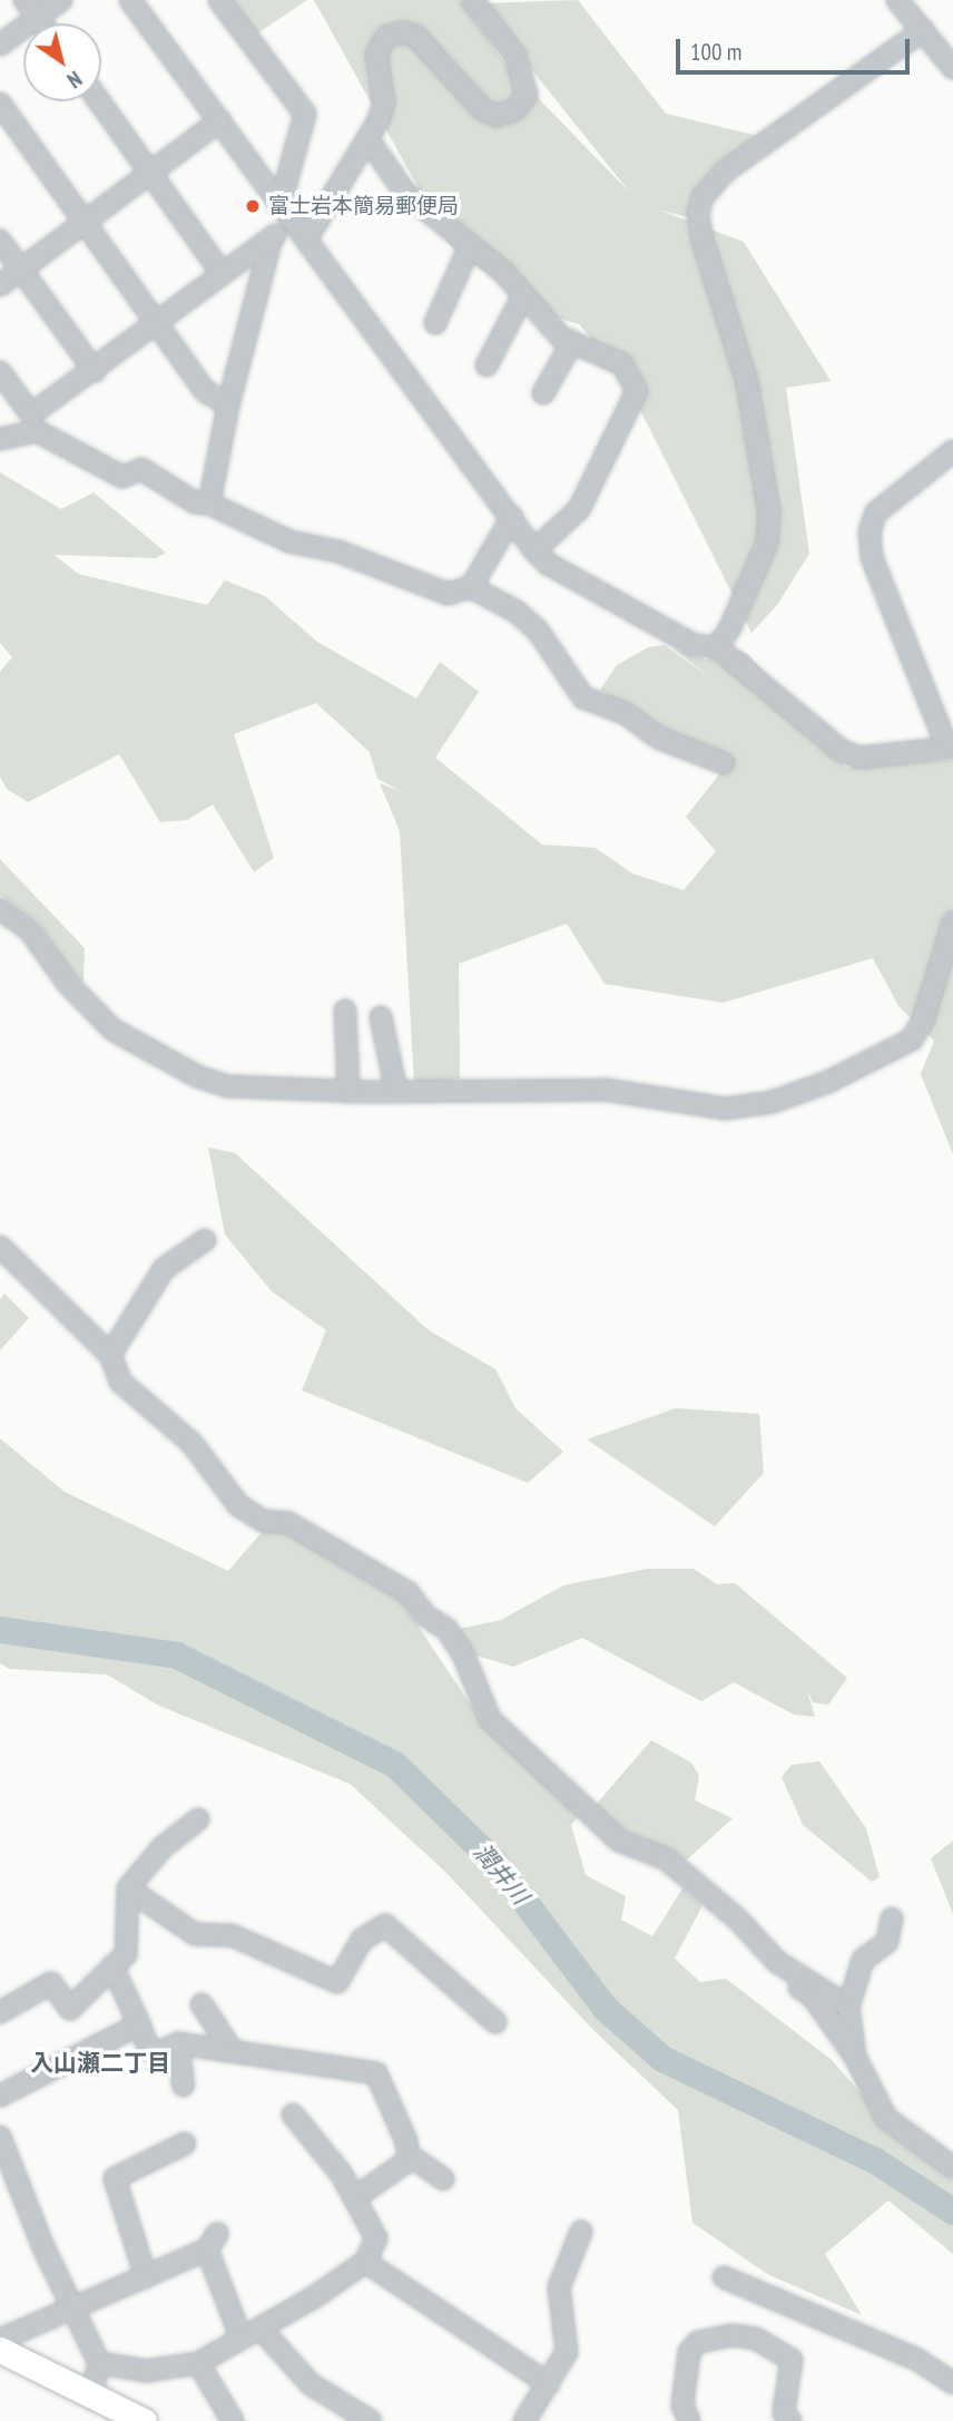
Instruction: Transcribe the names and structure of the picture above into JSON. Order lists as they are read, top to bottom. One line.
{"districts":["入山瀬二丁目"],"water":["潤井川"],"places":["富士岩本簡易郵便局"],"scale_bar":"100 m","north":"bottom right"}
